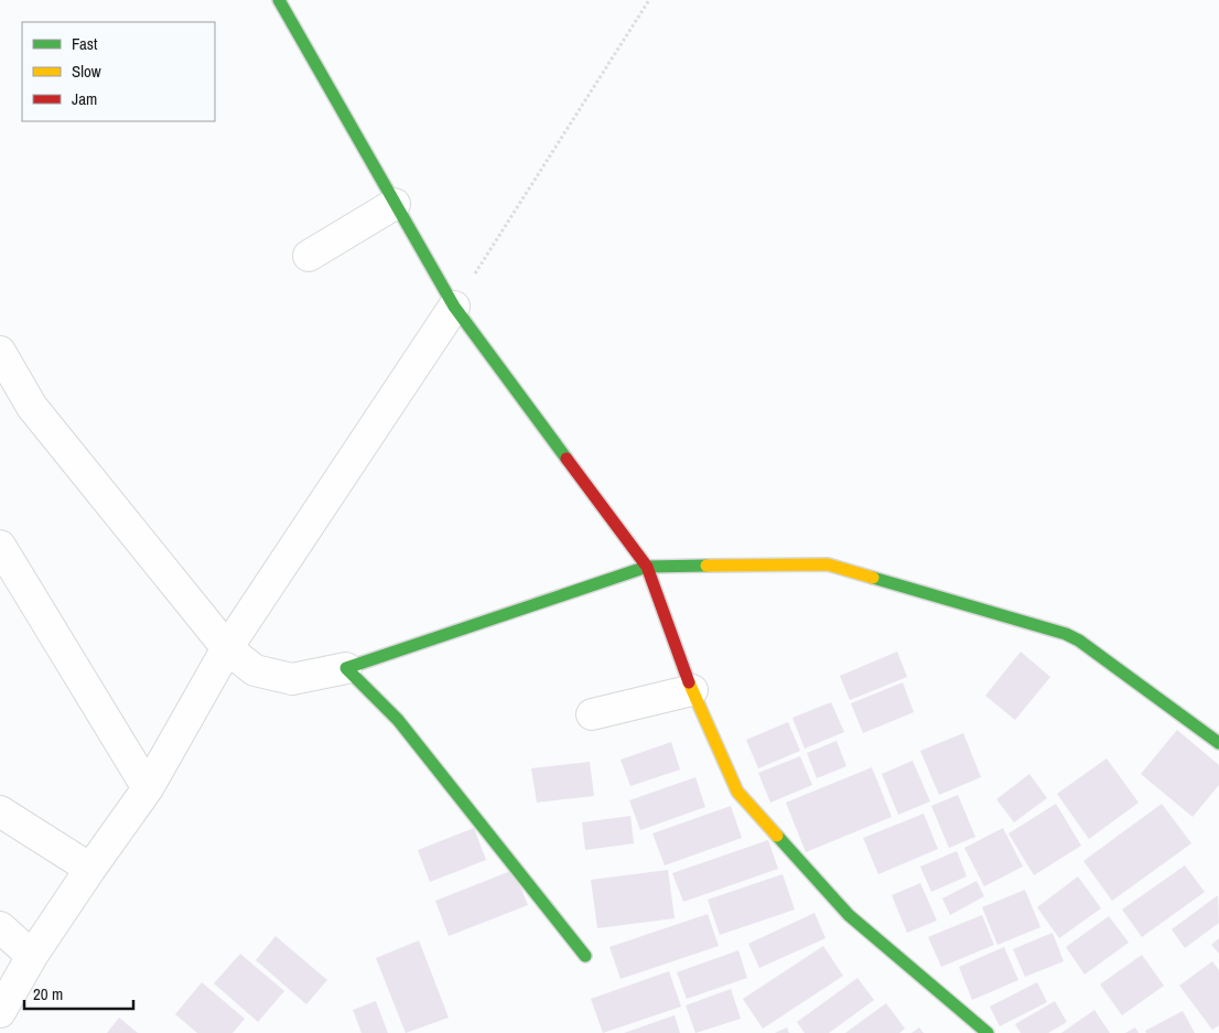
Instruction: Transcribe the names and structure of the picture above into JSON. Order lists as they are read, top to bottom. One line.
{"legend":["Fast","Slow","Jam"],"scale_bar":"20 m"}
